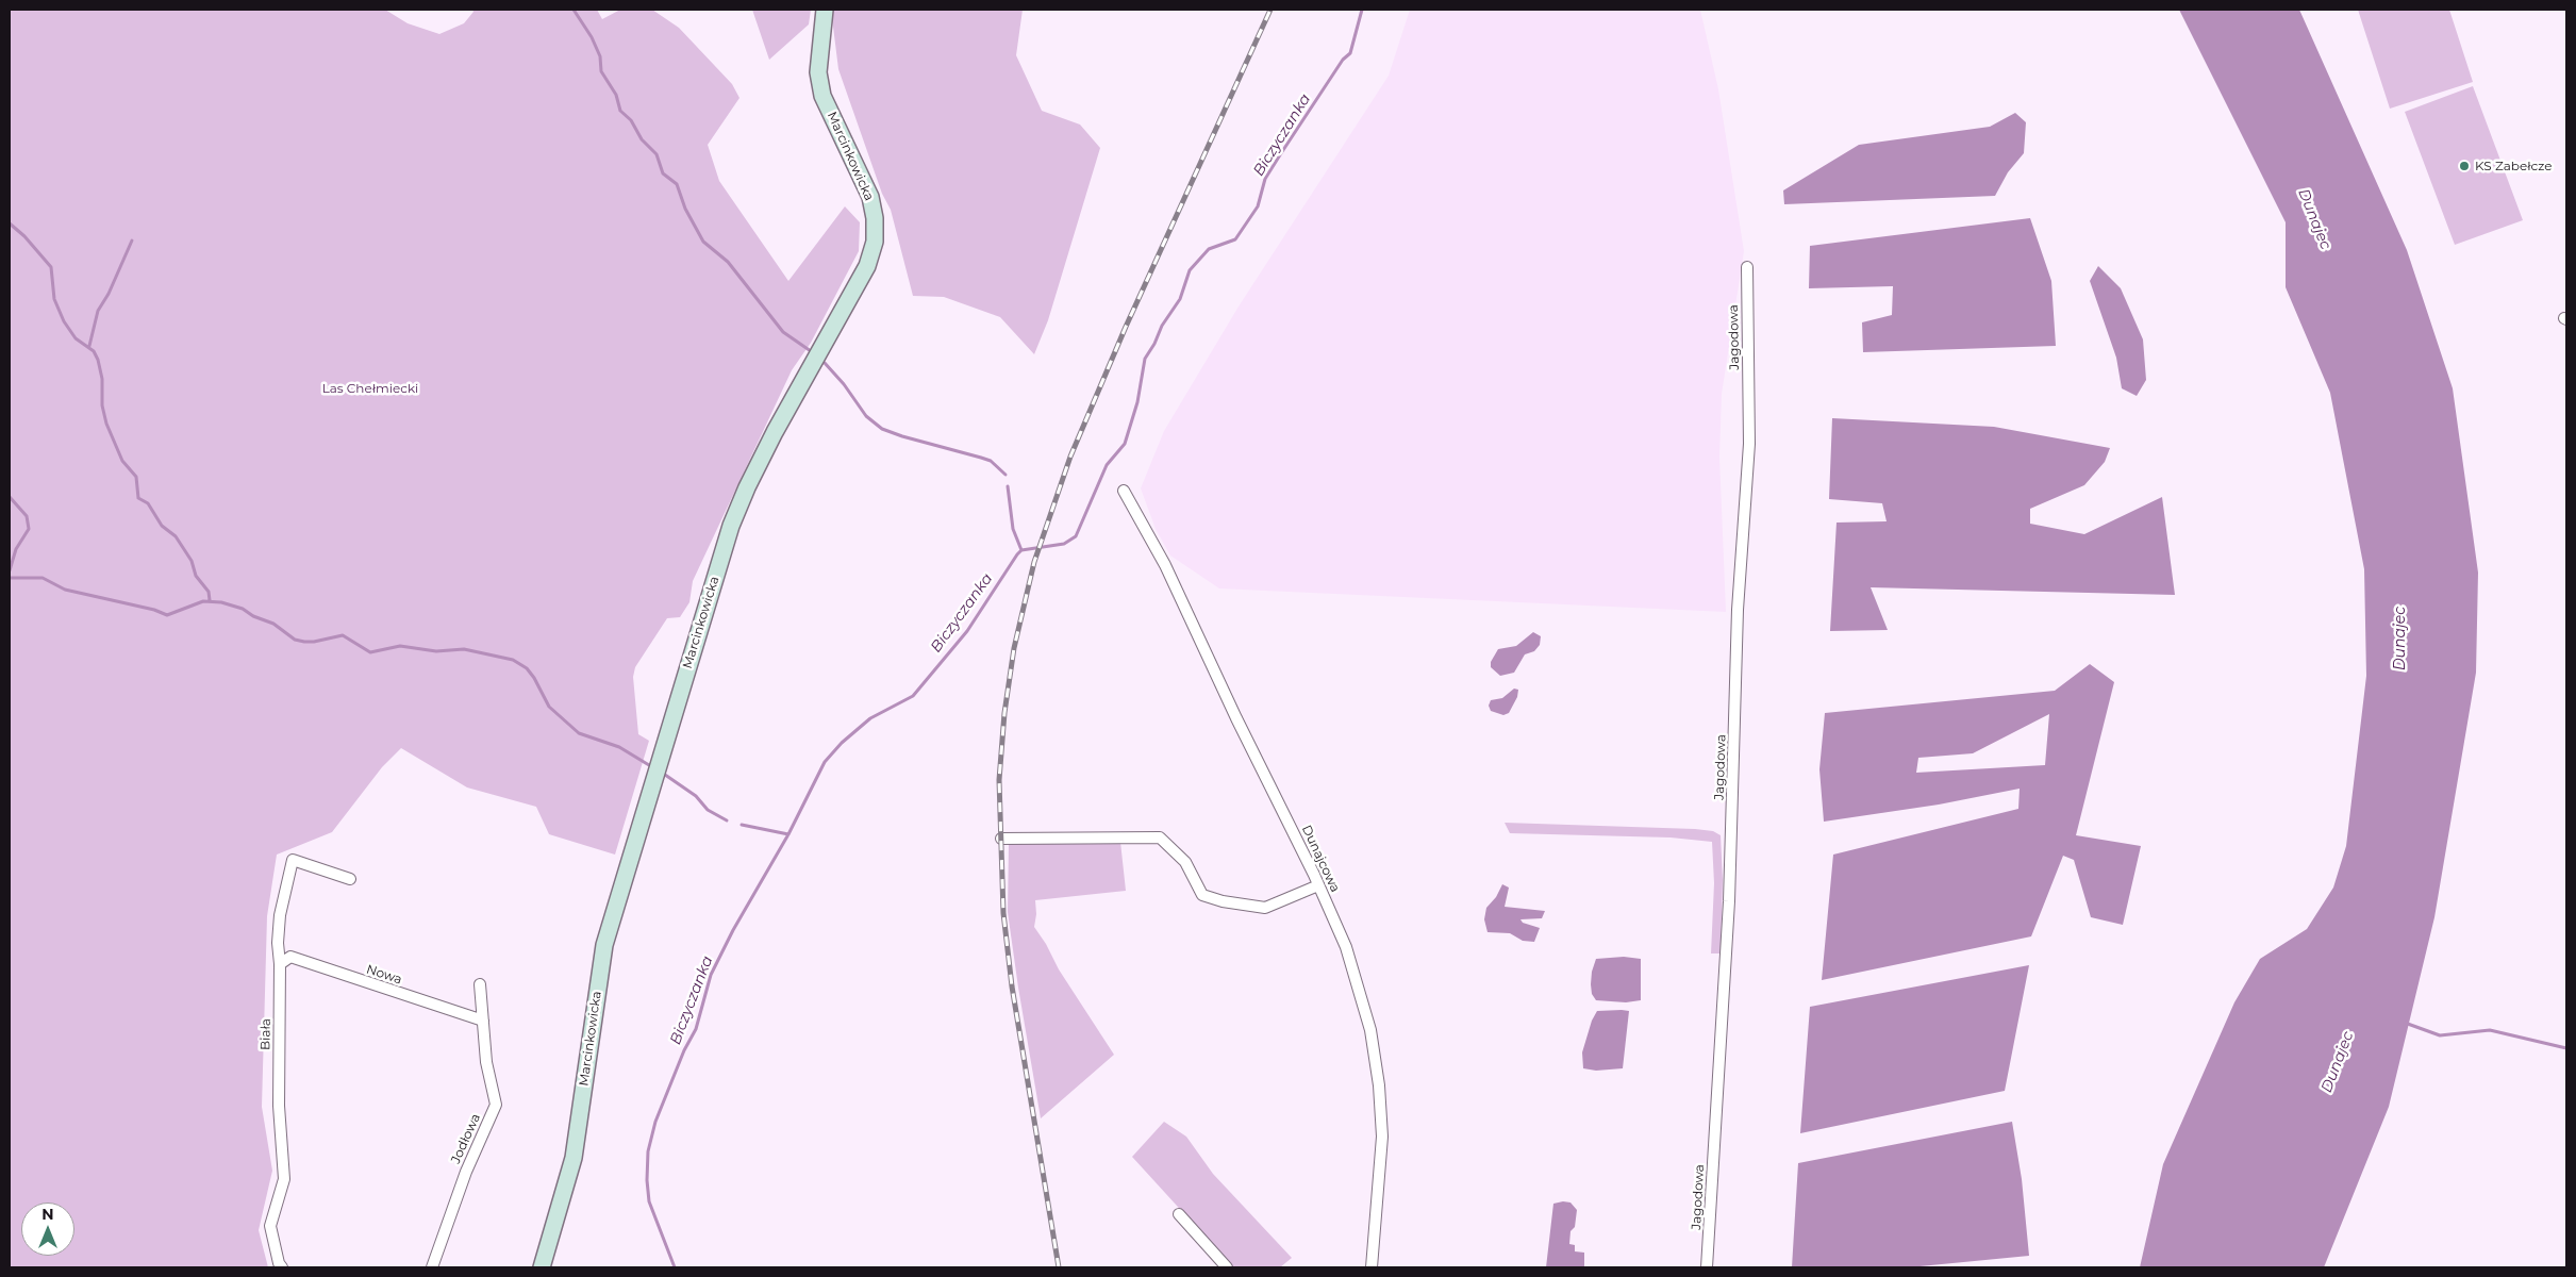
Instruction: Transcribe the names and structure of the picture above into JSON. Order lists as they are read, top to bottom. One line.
{"streets":{"street":["Marcinkowicka","Jagodowa","Dunajcowa","Nowa","Biała","Jodłowa"]},"crossings":[["Nowa","Biała"],["Nowa","Jodłowa"]],"water":["Biczyczanka","Dunajec"],"parks":["Las Chełmiecki"],"places":["KS Zabełcze"],"north":"top"}
